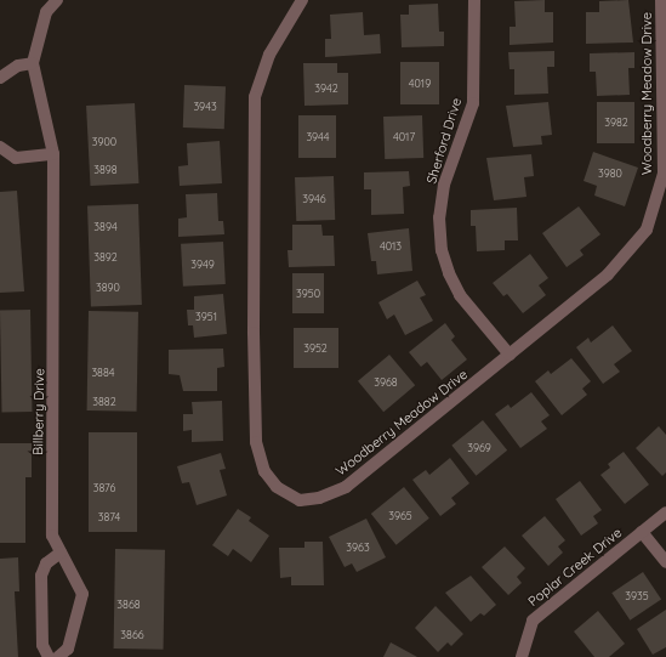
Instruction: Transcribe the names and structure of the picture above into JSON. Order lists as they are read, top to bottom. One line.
{"streets":{"street":["Woodberry Meadow Drive","Sherford Drive","Billberry Drive","Poplar Creek Drive"]},"crossings":[["Woodberry Meadow Drive","Sherford Drive"]],"house_numbers":["4019","3942","3943","3982","3944","4017","3900","3898","3980","3946","3894","4013","3892","3949","3890","3950","3951","3952","3884","3968","3882","3969","3876","3965","3874","3963","3935","3868","3866"]}
